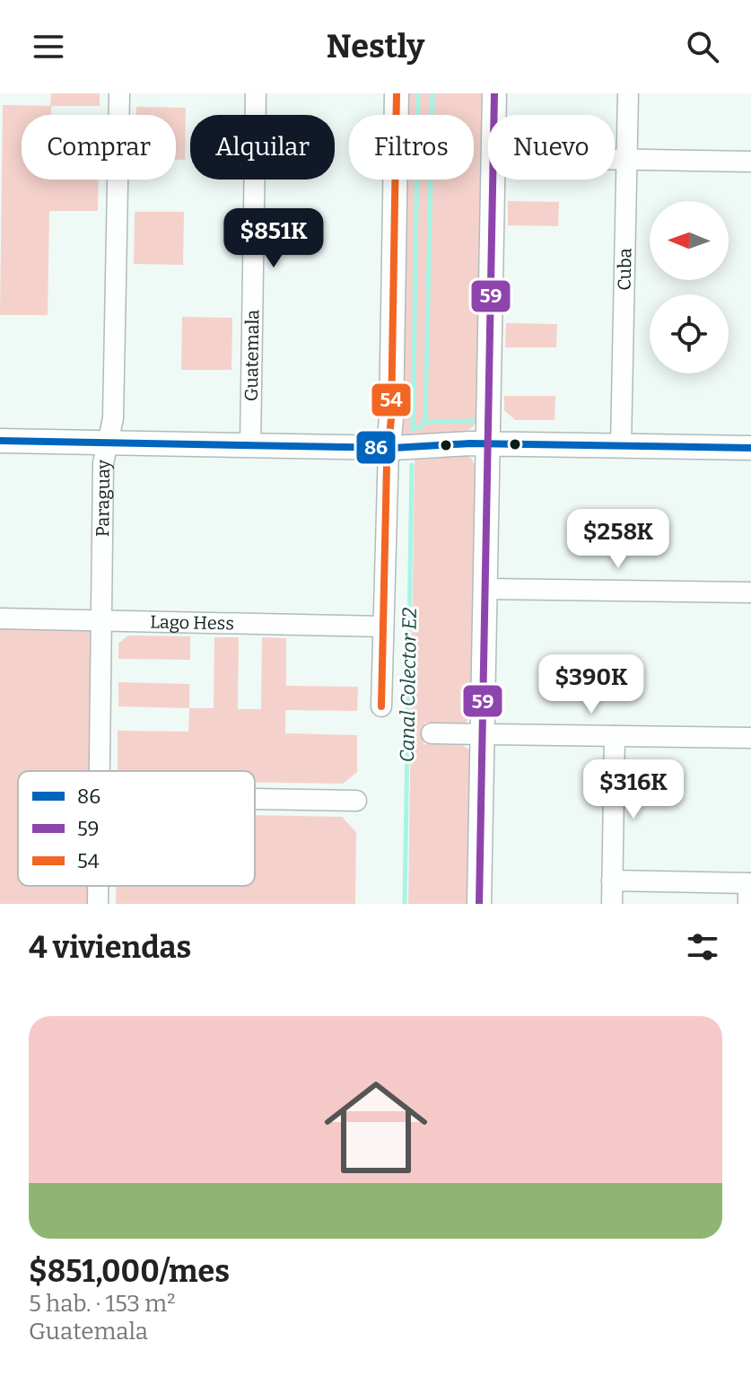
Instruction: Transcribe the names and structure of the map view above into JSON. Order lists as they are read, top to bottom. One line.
{"streets":{"street":["Cuba","Guatemala","Paraguay","Lago Hess"]},"crossings":[["Paraguay","Lago Hess"]],"water":["Canal Colector E2"],"lines":["transit line 59","transit line 54","transit line 86"],"legend":["86","59","54"],"north":"left","page":{"header":"Nestly","chip":["Comprar","Alquilar","Filtros","Nuevo"],"price":["$851K","$258K","$390K","$316K"],"heading":"4 viviendas","list":[{"name":"$851,000/mes","note":"5 hab. · 153 m² · Guatemala"}]}}
